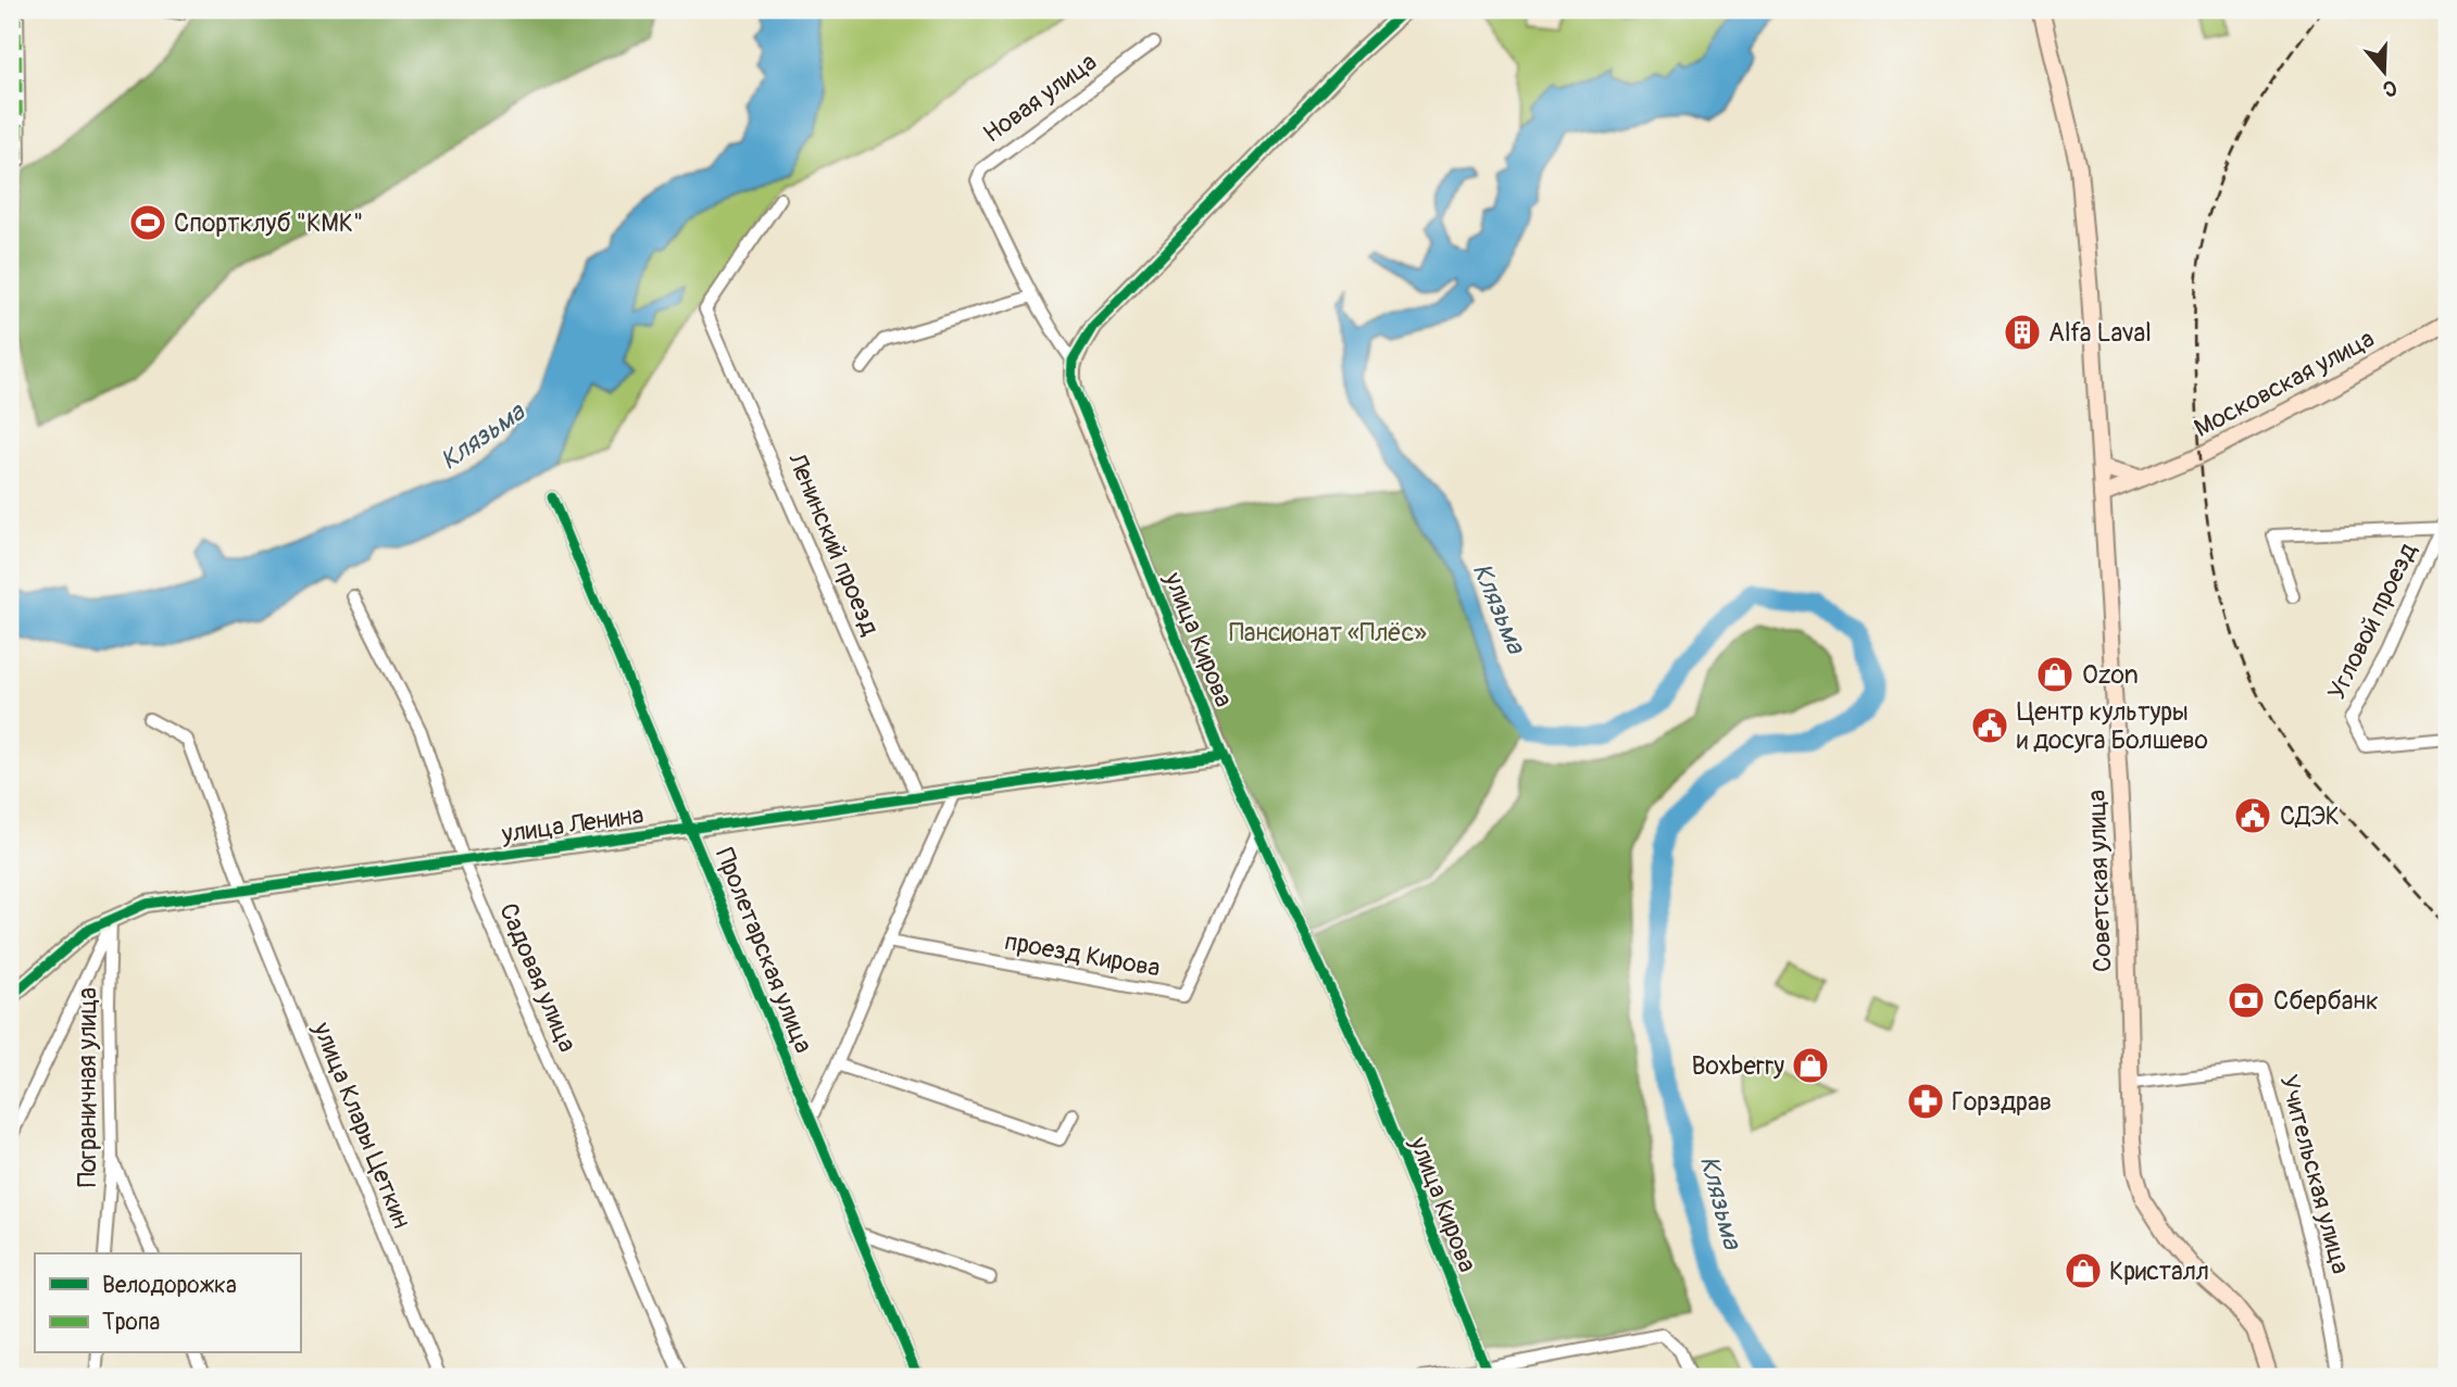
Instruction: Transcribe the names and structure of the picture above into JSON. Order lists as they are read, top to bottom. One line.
{"streets":{"street":["Новая улица","Московская улица","Ленинский проезд","Угловой проезд","улица Кирова","улица Ленина","Советская улица","Пролетарская улица","проезд Кирова","Садовая улица","Пограничная улица","улица Клары Цеткин","Учительская улица"]},"crossings":[["Новая улица","улица Кирова"],["Московская улица","Советская улица"],["Ленинский проезд","улица Ленина"],["улица Кирова","улица Ленина"],["улица Кирова","проезд Кирова"],["улица Ленина","Пролетарская улица"],["улица Ленина","Садовая улица"],["улица Ленина","Пограничная улица"],["улица Ленина","улица Клары Цеткин"],["Советская улица","Учительская улица"]],"water":["Клязьма"],"parks":["Пансионат «Плёс»"],"places":{"sports":["Спортклуб \"КМК\""],"building":["Alfa Laval"],"shop":["Ozon","Boxberry","Кристалл"],"public building":["Центр культуры и досуга Болшево","СДЭК"],"bank":["Сбербанк"],"pharmacy":["Горздрав"]},"legend":["Велодорожка","Тропа"],"north":"bottom"}
